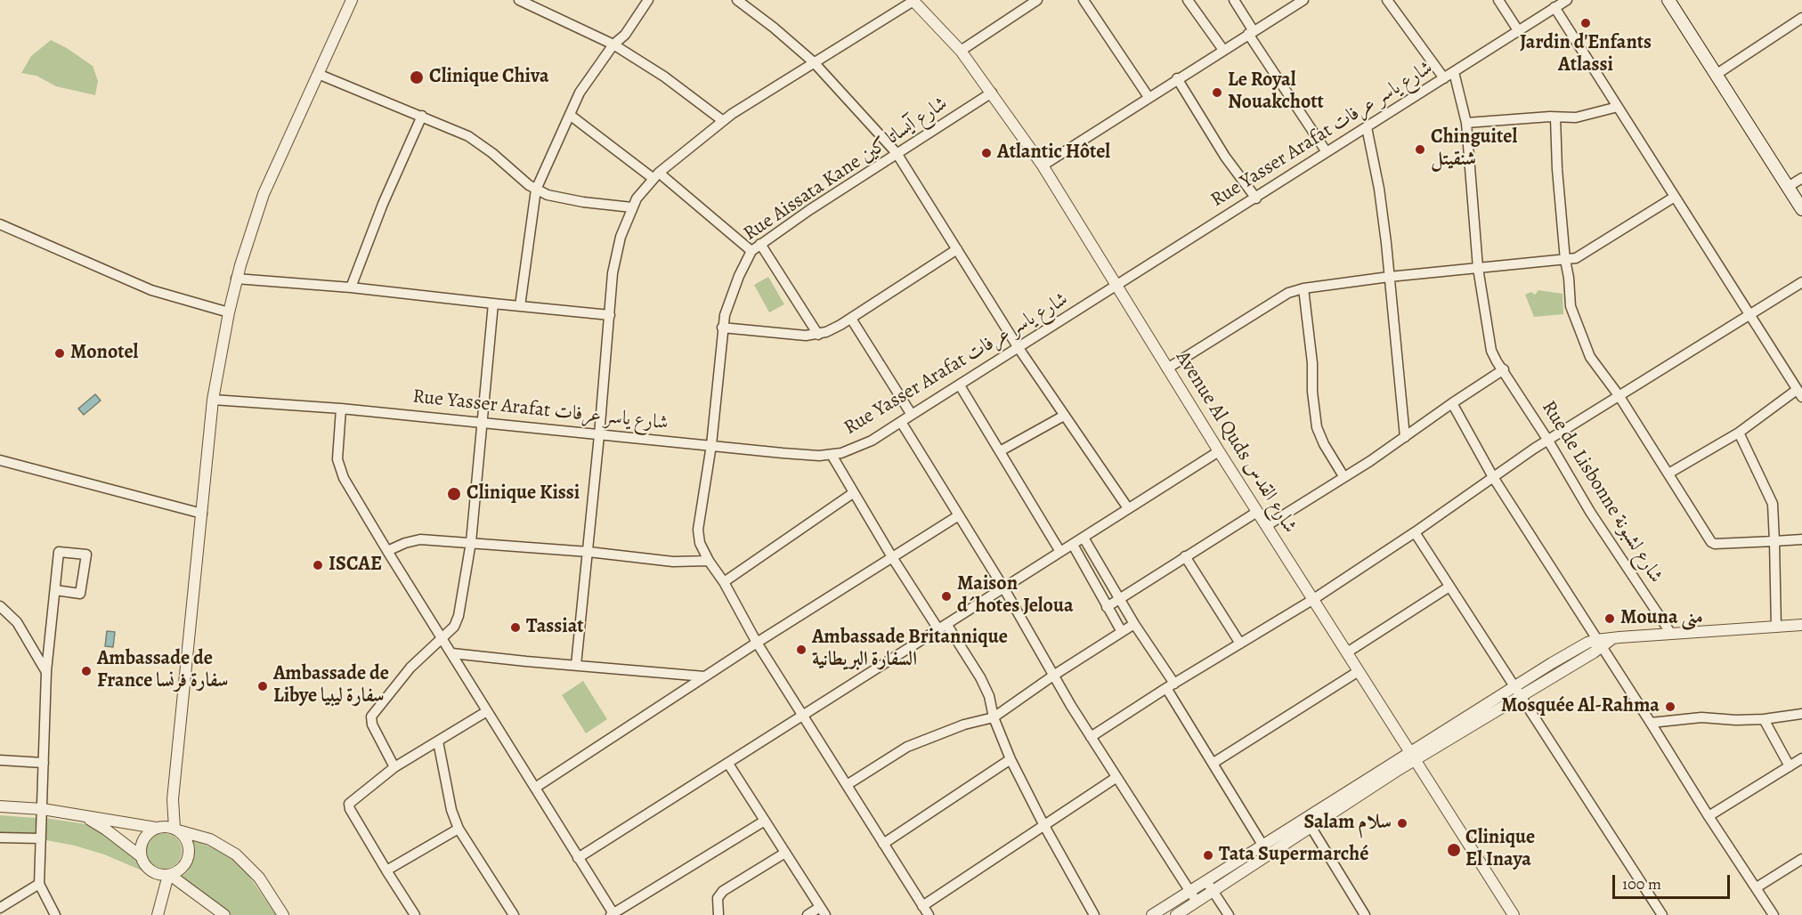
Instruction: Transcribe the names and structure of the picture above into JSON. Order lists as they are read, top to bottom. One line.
{"streets":{"street":["Rue Yasser Arafat شارع ياسر عرفات","Rue Aissata Kane شارع آيساتا كين","Avenue Al Quds شارع القدس","Rue de Lisbonne شارع لشبونة"]},"crossings":[["Rue Yasser Arafat شارع ياسر عرفات","Rue Aissata Kane شارع آيساتا كين"],["Rue Yasser Arafat شارع ياسر عرفات","Avenue Al Quds شارع القدس"],["Rue Yasser Arafat شارع ياسر عرفات","Rue de Lisbonne شارع لشبونة"],["Rue Aissata Kane شارع آيساتا كين","Avenue Al Quds شارع القدس"]],"places":["Jardin d'Enfants Atlassi","Clinique Chiva","Le Royal Nouakchott","Chinguitel شنقيتل","Atlantic Hôtel","Monotel","Clinique Kissi","ISCAE","Maison d´hotes Jeloua","Mouna منى","Tassiat","Ambassade Britannique السفارة البريطانية","Ambassade de France سفارة فرنسا","Ambassade de Libye سفارة ليبيا","Mosquée Al-Rahma","Salam سلام","Clinique El Inaya","Tata Supermarché"],"scale_bar":"100 m"}
